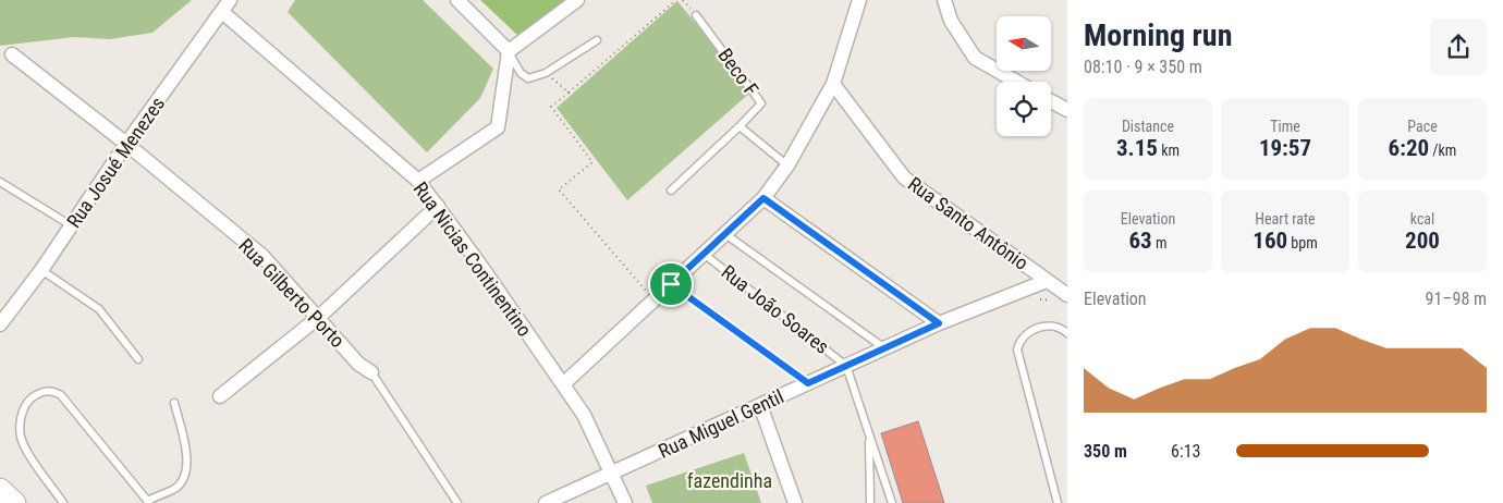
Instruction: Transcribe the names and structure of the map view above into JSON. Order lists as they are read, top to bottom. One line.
{"streets":{"street":["Rua Josué Menezes","Rua Santo Antônio","Rua Nicias Continentino","Rua Gilberto Porto","Rua Miguel Gentil"],"lane":["Beco F","Rua João Soares"]},"crossings":[["Rua Josué Menezes","Rua Nicias Continentino"],["Rua Josué Menezes","Rua Gilberto Porto"],["Rua Santo Antônio","Rua Miguel Gentil"],["Rua Nicias Continentino","Rua Miguel Gentil"],["Rua João Soares","Rua Miguel Gentil"]],"parks":["fazendinha"],"north":"left","page":{"heading":["Morning run","08:10 · 9 × 350 m"],"stats":[["Distance","3.15 km"],["Time","19:57"],["Pace","6:20 /km"],["Elevation","63 m"],["Heart rate","160 bpm"],["kcal","200"]],"chart":["Elevation","91–98 m"],"list":[{"name":"350 m","note":"6:13"}]}}
